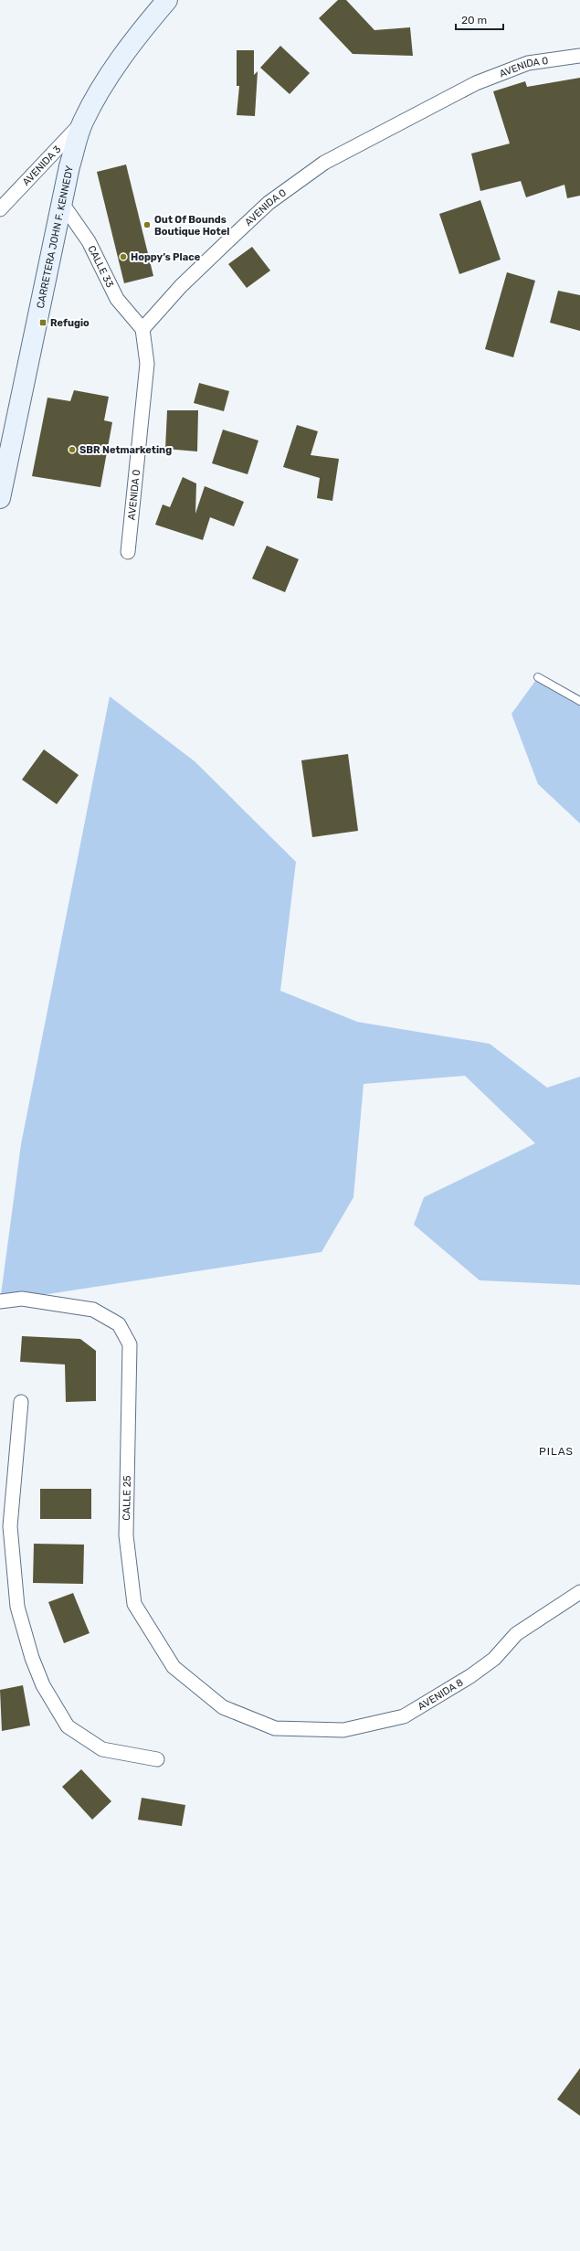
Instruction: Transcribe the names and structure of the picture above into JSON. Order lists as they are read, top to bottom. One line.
{"streets":{"main road":["CARRETERA JOHN F. KENNEDY"],"street":["AVENIDA 0","AVENIDA 3","CALLE 33","CALLE 25","AVENIDA 8"]},"crossings":[["AVENIDA 0","CALLE 33"],["AVENIDA 3","CARRETERA JOHN F. KENNEDY"],["CARRETERA JOHN F. KENNEDY","CALLE 33"],["CALLE 25","AVENIDA 8"]],"districts":["PILAS"],"places":{"other":["Out Of Bounds Boutique Hotel","Hoppy’s Place","SBR Netmarketing"],"transit":["Refugio"]},"scale_bar":"20 m"}
